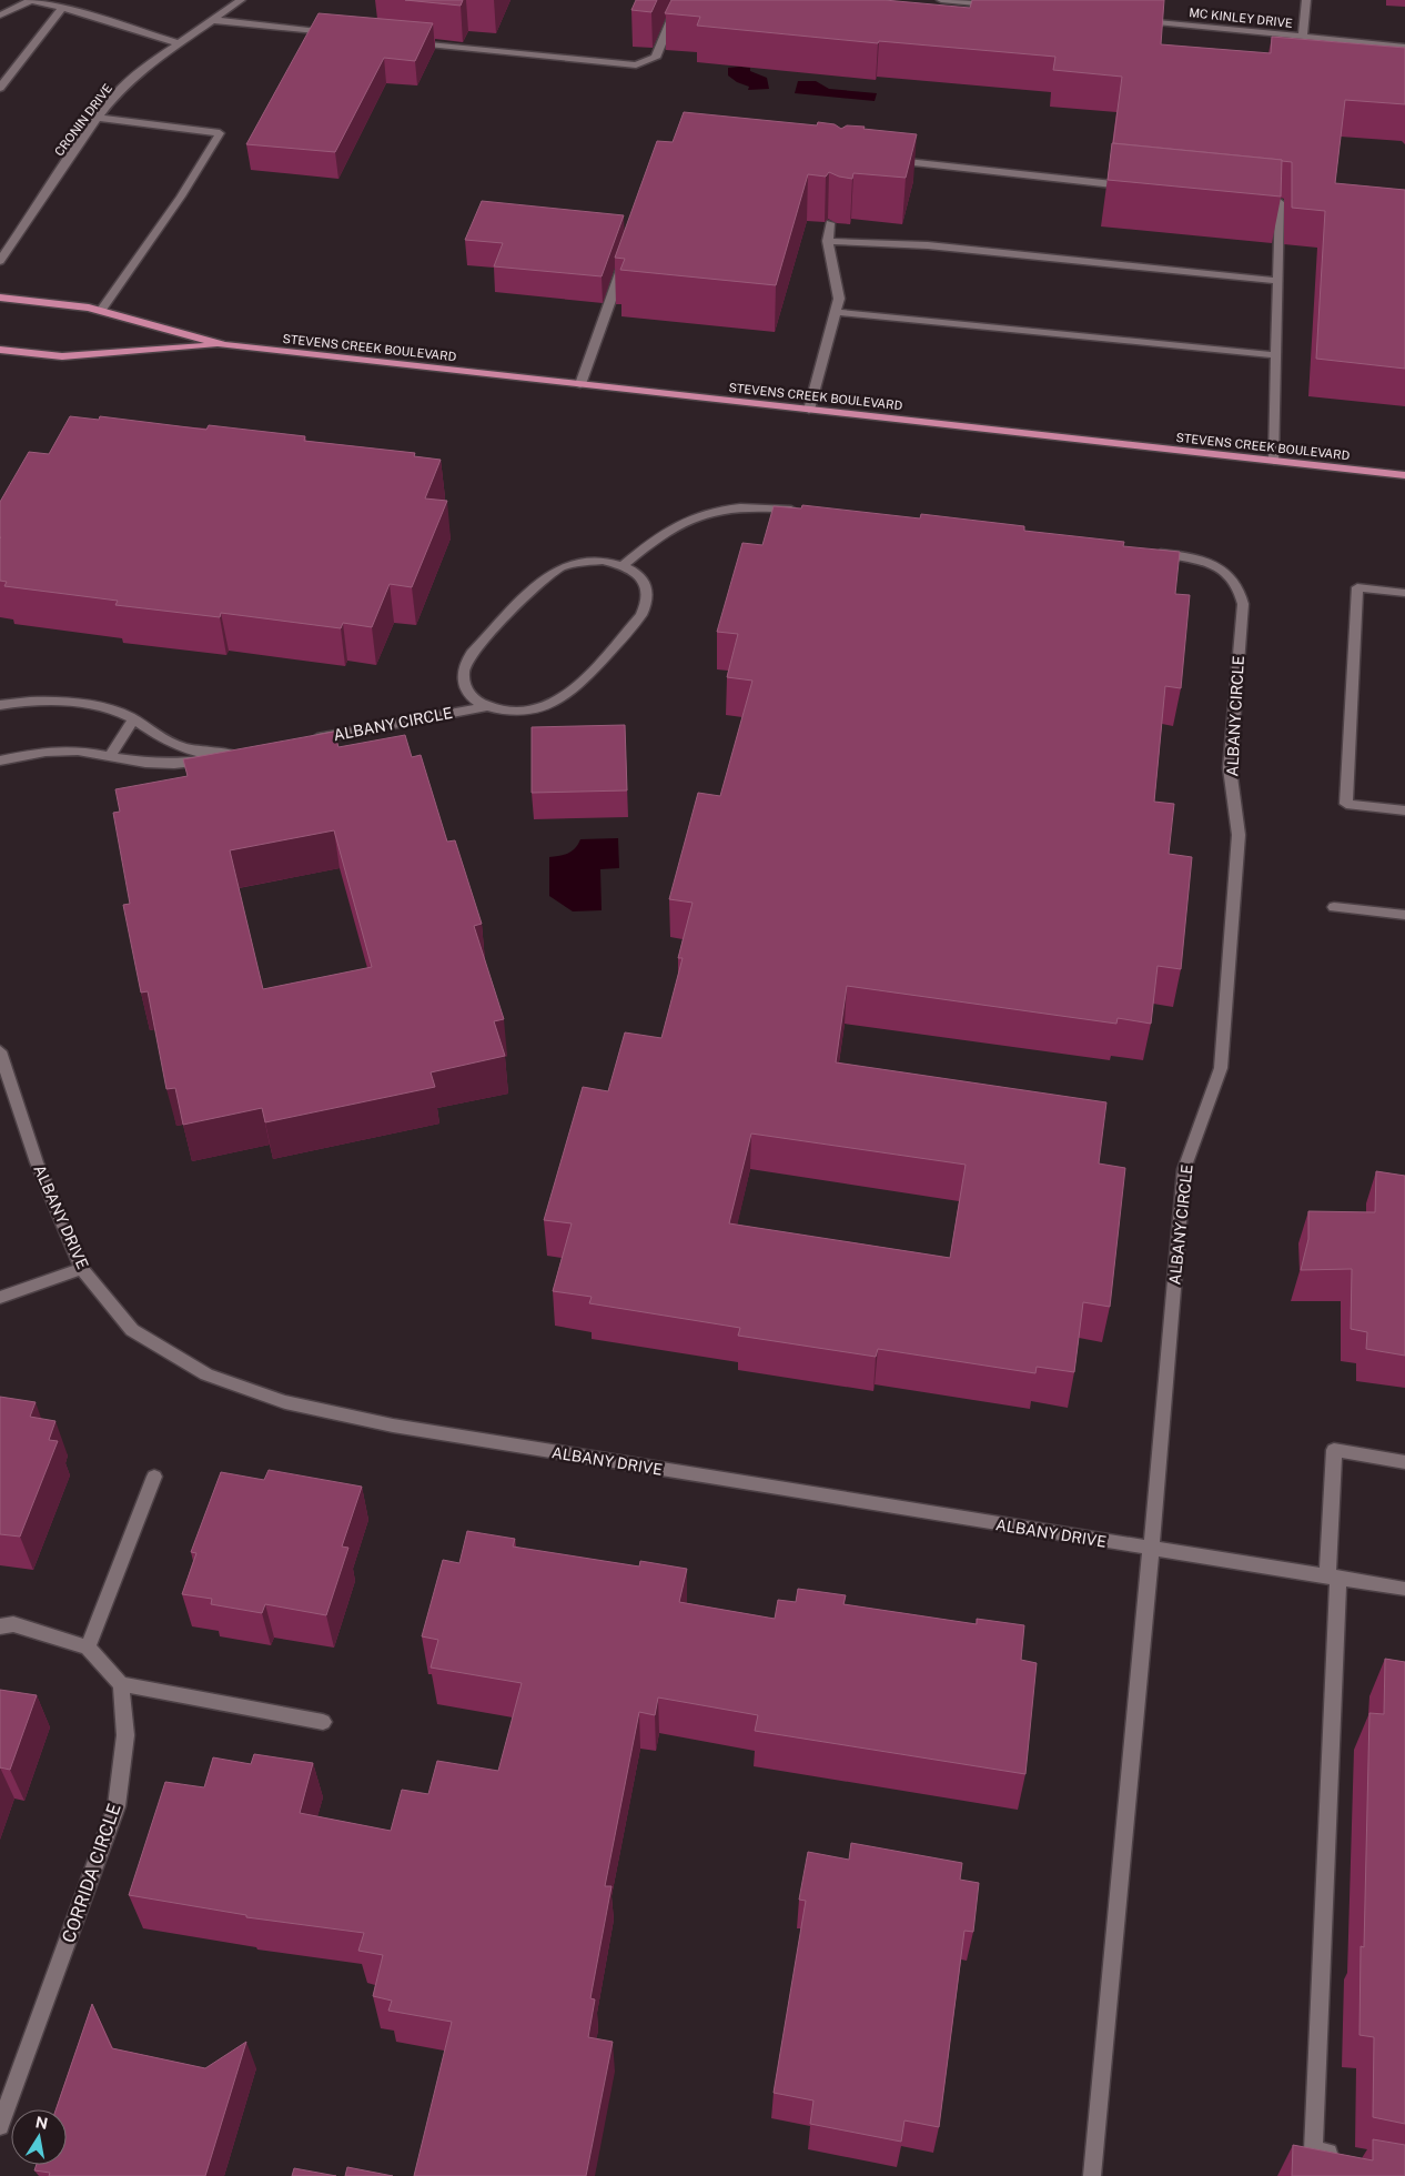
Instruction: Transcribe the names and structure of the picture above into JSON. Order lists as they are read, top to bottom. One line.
{"streets":{"main road":["STEVENS CREEK BOULEVARD"],"street":["MC KINLEY DRIVE","CRONIN DRIVE","ALBANY CIRCLE","ALBANY DRIVE","CORRIDA CIRCLE"]},"crossings":[["ALBANY CIRCLE","ALBANY DRIVE"]],"north":"top"}
